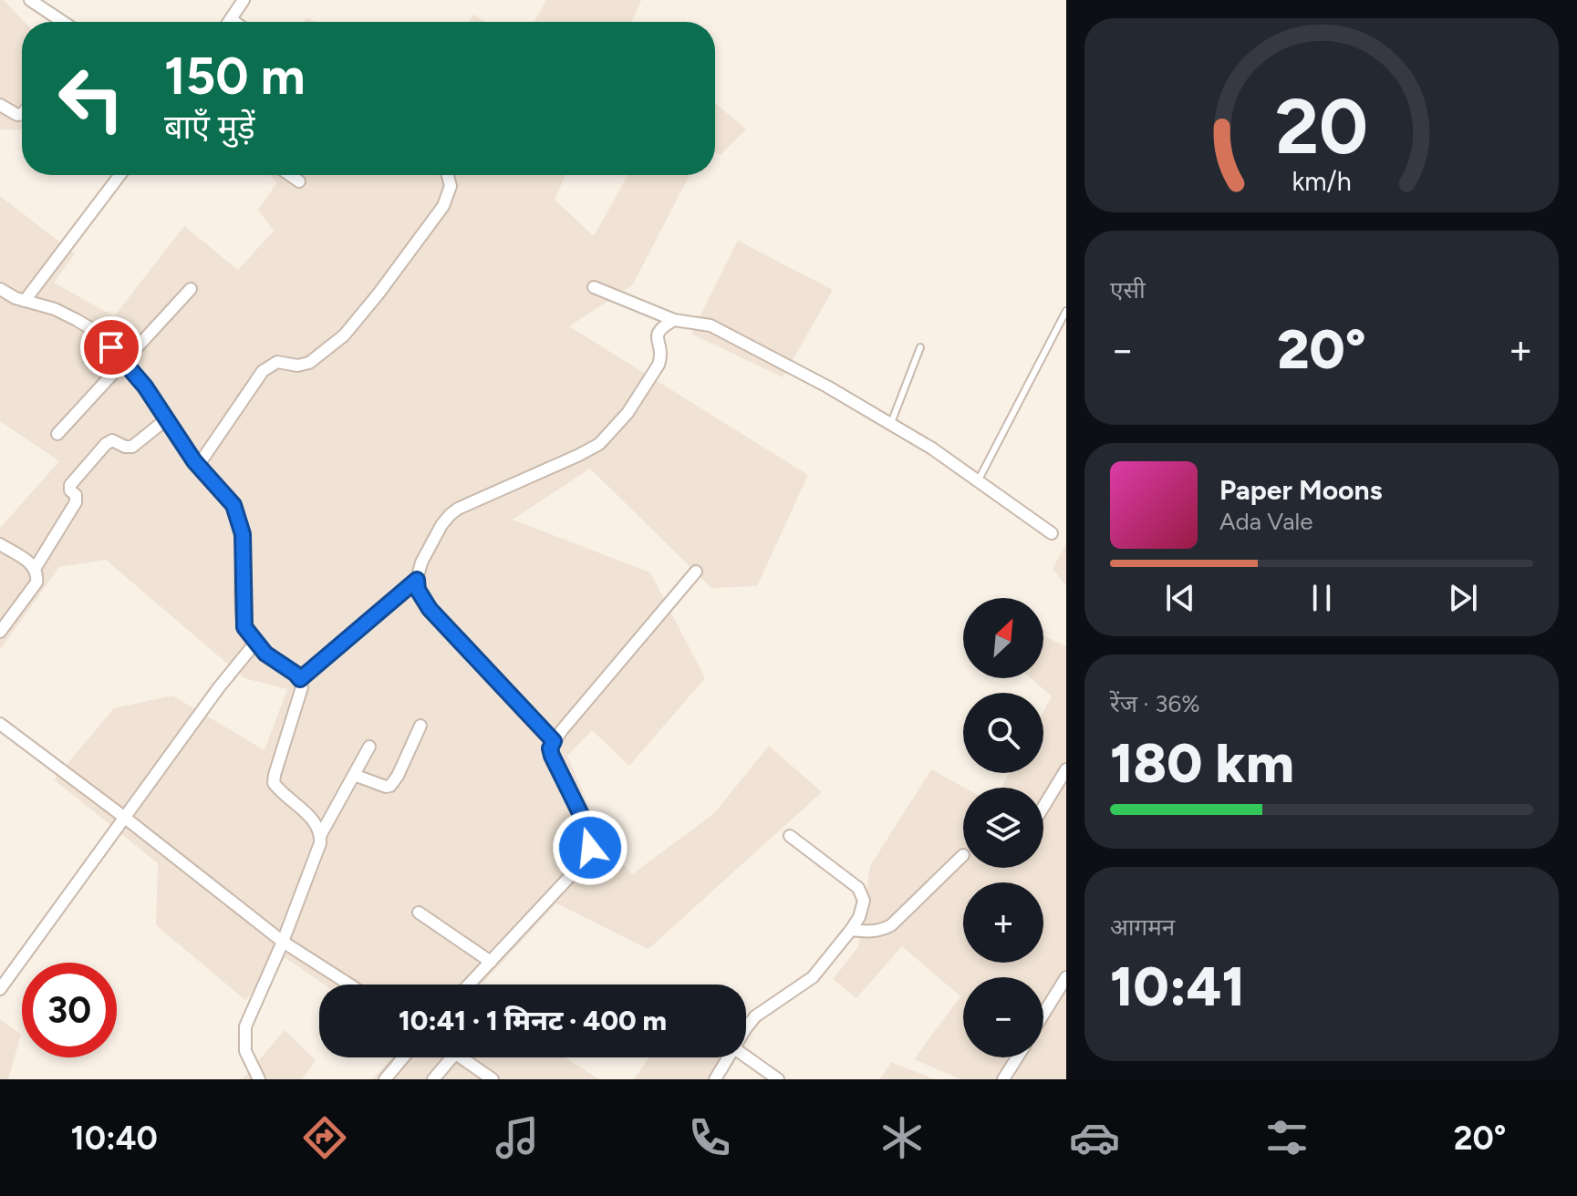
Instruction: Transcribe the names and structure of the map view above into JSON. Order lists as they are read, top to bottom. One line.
{"north":"top right","page":{"turn":["150 m","बाएँ मुड़ें"],"tile":["एसी",["रेंज · 36%","180 km"],["आगमन","10:41"]],"heat":["−","20°","+"],"song":["Paper Moons","Ada Vale"],"map_buttons":["+","−"],"limit":"30","trip":"10:41 · 1 मिनट · 400 m","tabs":["10:40","20°"],"gauge":["20","km/h"]}}
